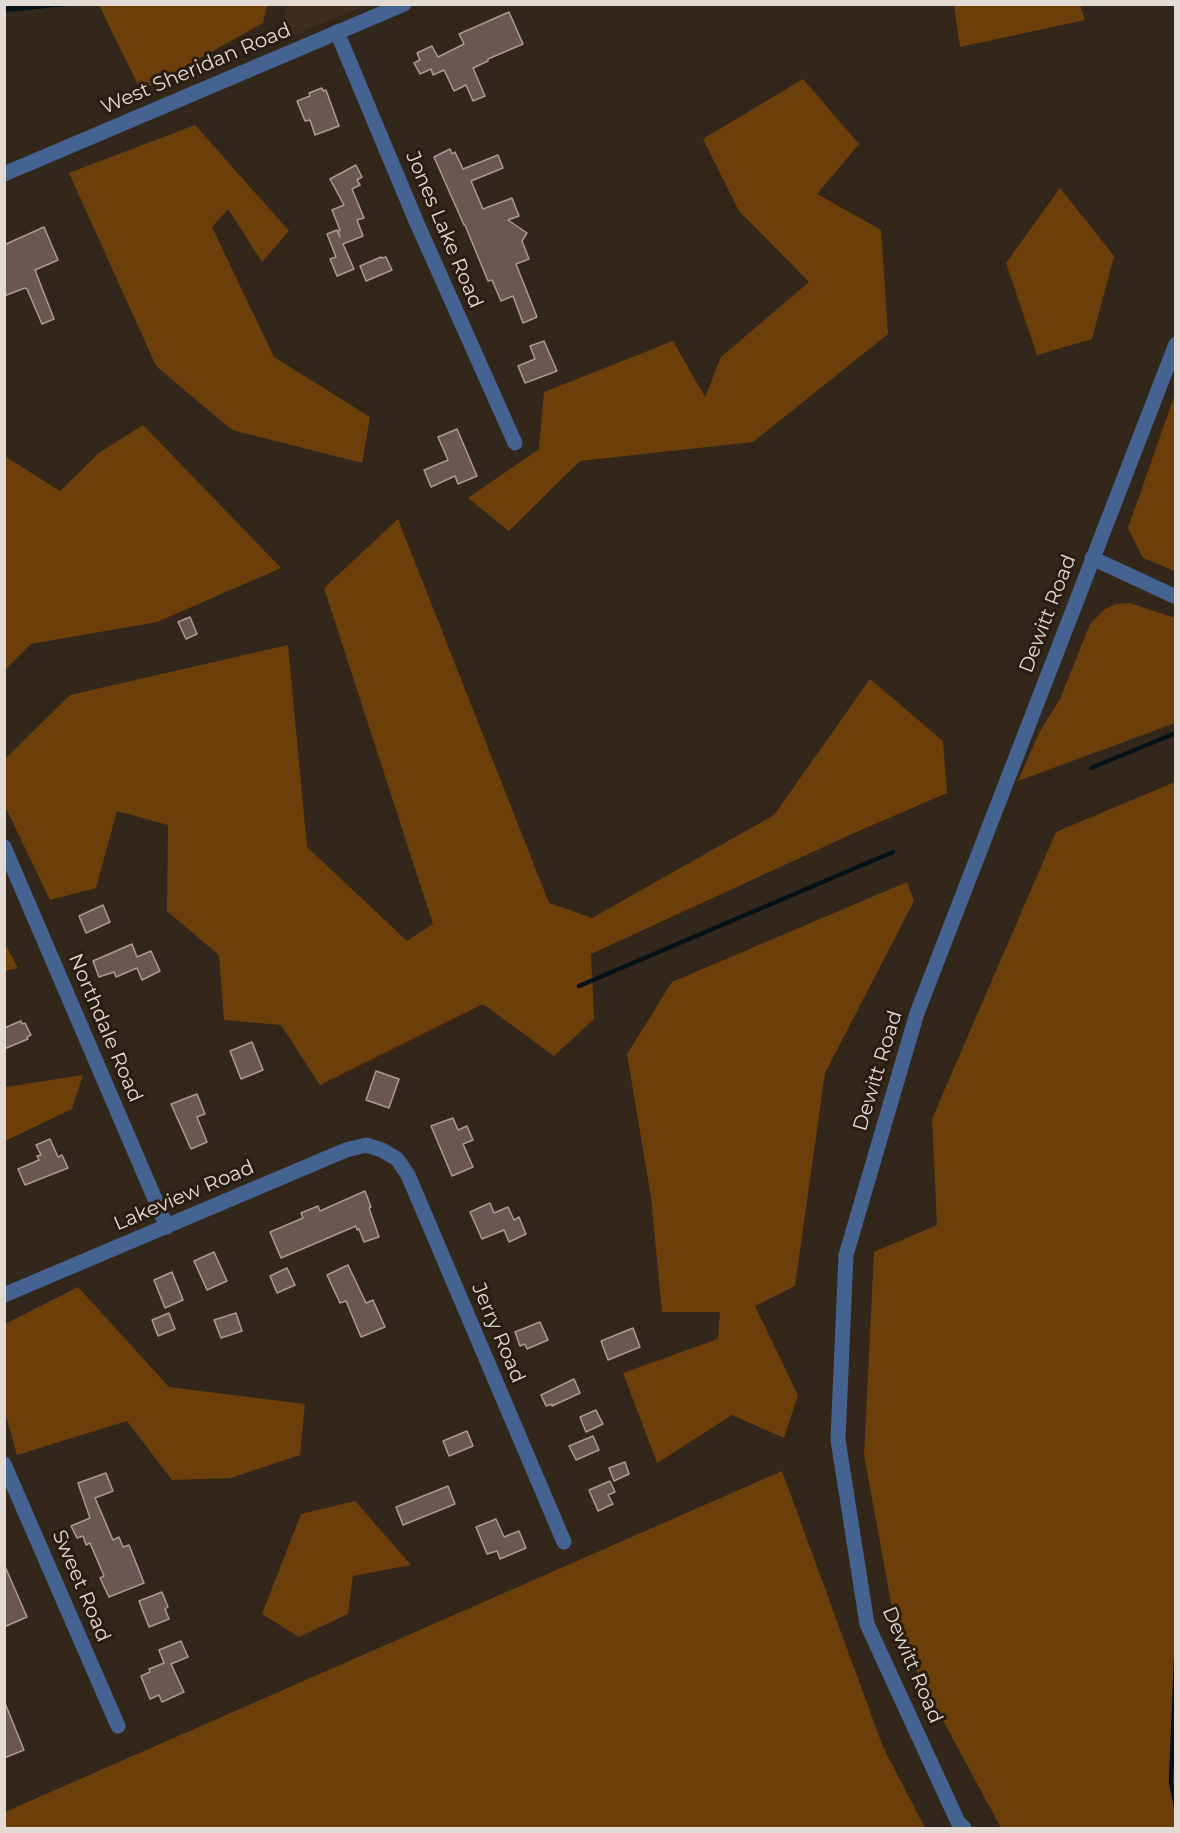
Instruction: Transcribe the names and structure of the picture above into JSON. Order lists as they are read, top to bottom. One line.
{"streets":{"street":["West Sheridan Road","Jones Lake Road","Dewitt Road","Northdale Road","Lakeview Road","Jerry Road","Sweet Road"]},"crossings":[["West Sheridan Road","Jones Lake Road"],["Northdale Road","Lakeview Road"],["Lakeview Road","Jerry Road"]]}
